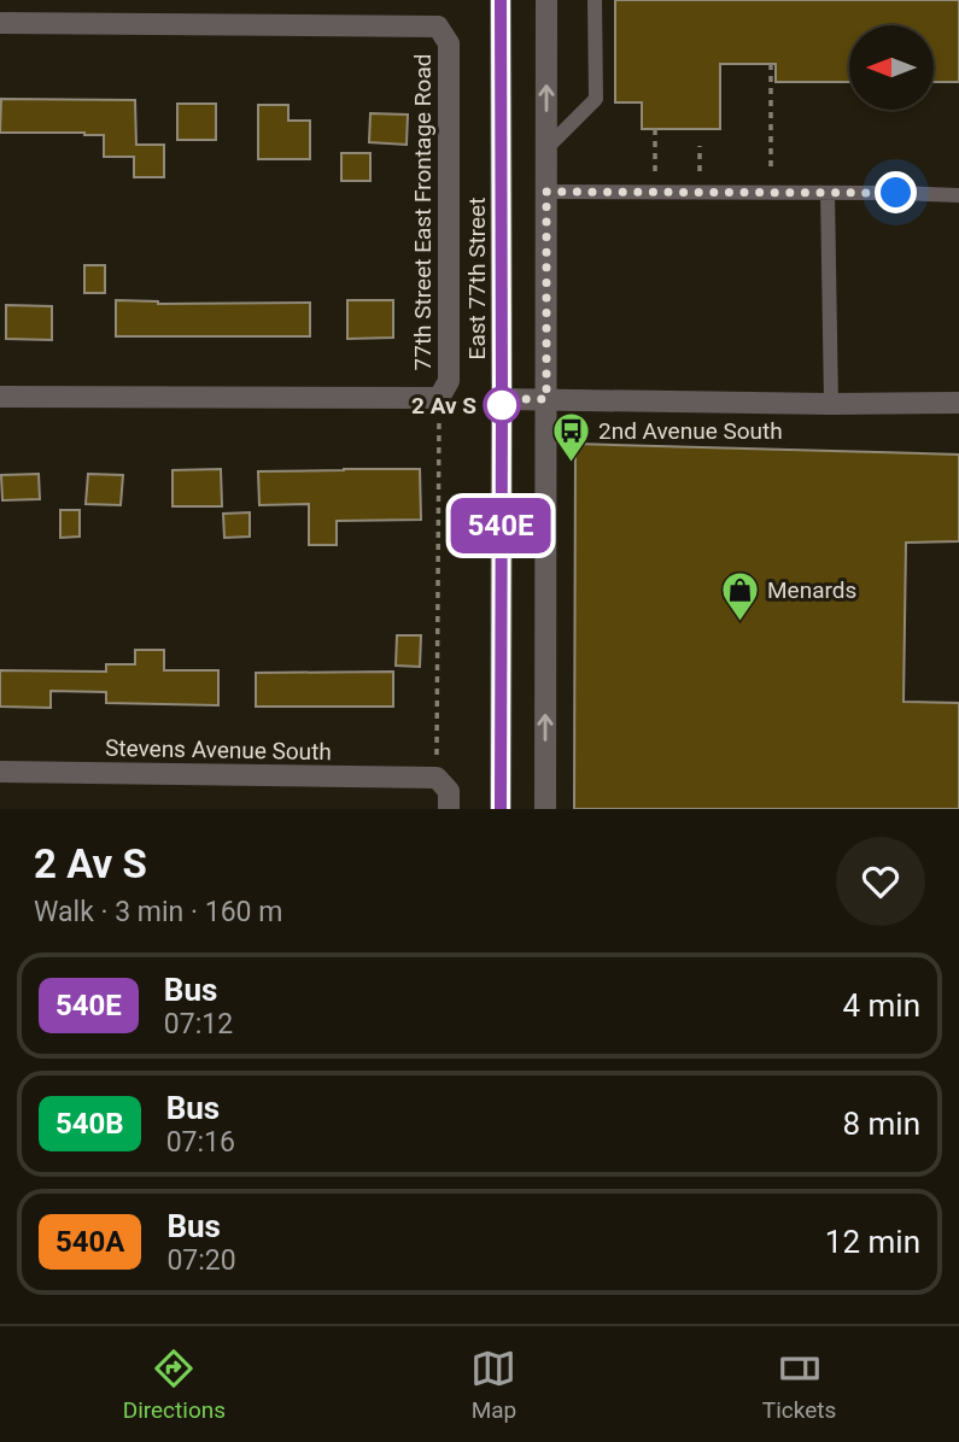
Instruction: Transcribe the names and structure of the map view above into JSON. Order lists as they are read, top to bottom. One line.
{"streets":{"street":["77th Street East Frontage Road","East 77th Street","Stevens Avenue South"]},"places":{"other":["2 Av S"],"bus stop":["2nd Avenue South"],"shop":["Menards"]},"lines":["bus line 540E"],"north":"left","page":{"on_map":"540E","heading":["2 Av S","Walk · 3 min · 160 m"],"list":[{"mark":"540E","name":"Bus","note":"07:12","value":"4 min"},{"mark":"540B","name":"Bus","note":"07:16","value":"8 min"},{"mark":"540A","name":"Bus","note":"07:20","value":"12 min"}],"tabs":["Directions","Map","Tickets"]}}
